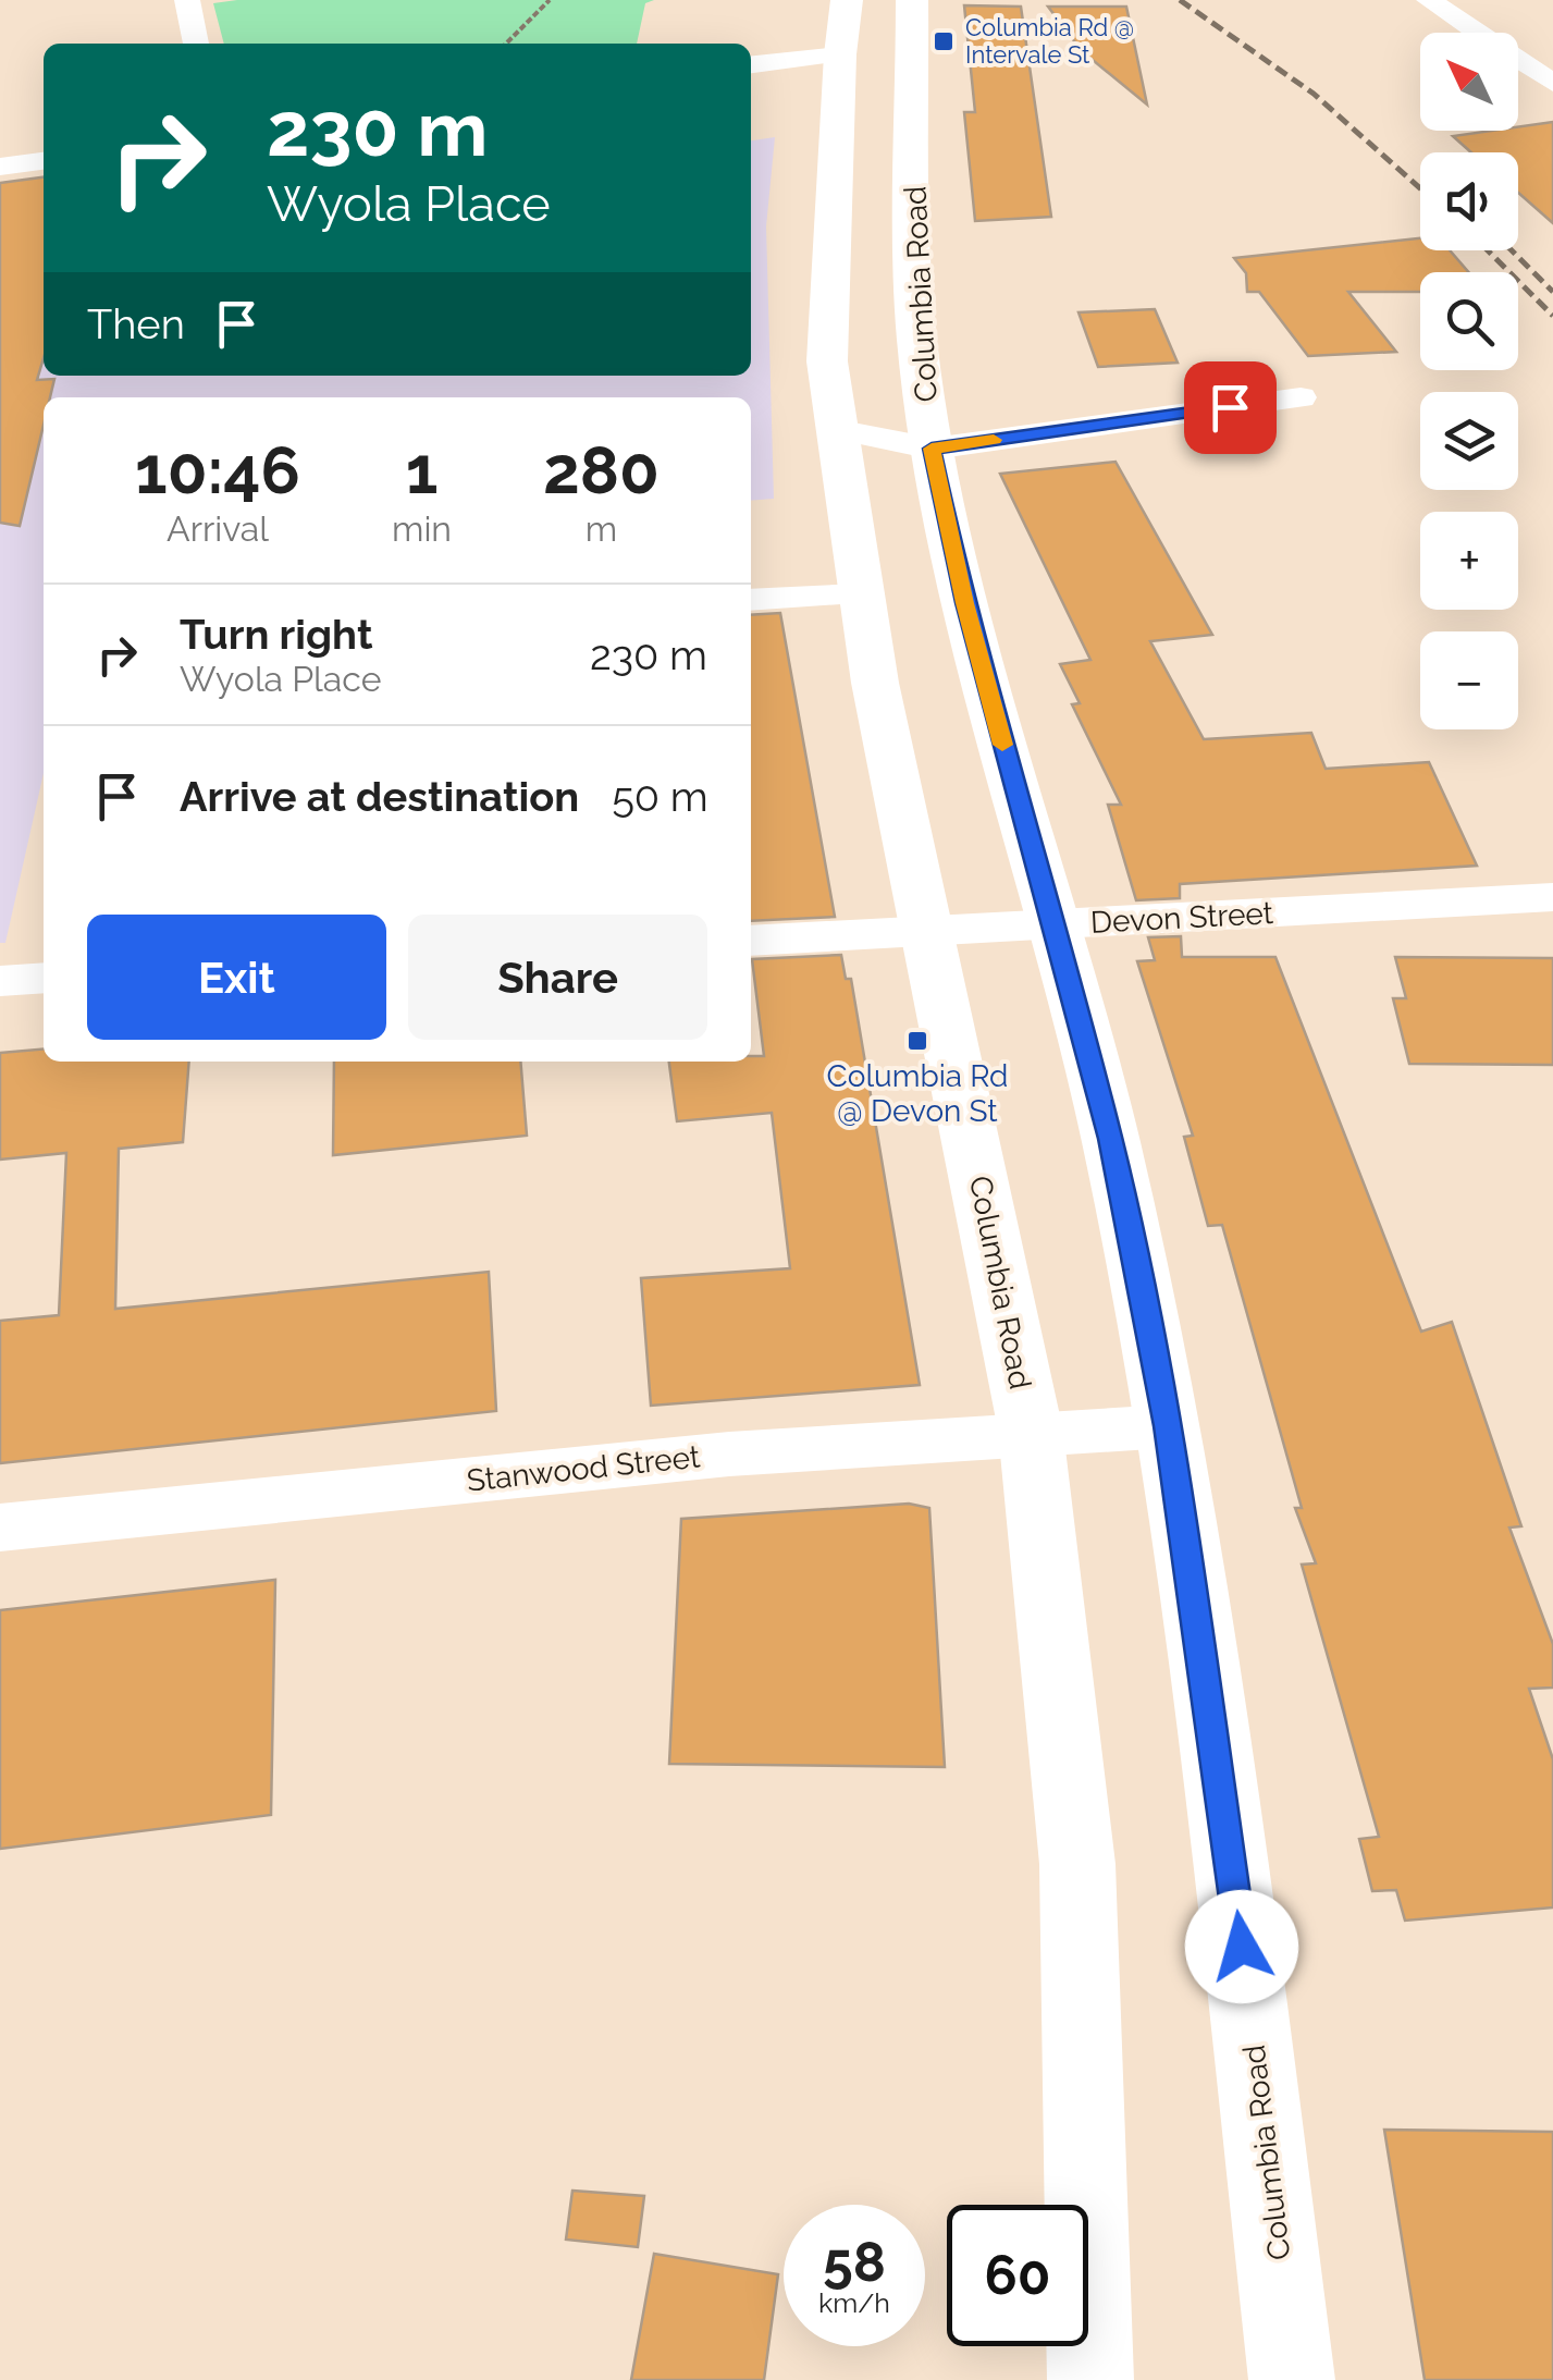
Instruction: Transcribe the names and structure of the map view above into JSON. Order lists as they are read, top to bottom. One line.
{"streets":{"main road":["Columbia Road"],"street":["Devon Street","Stanwood Street"]},"crossings":[["Columbia Road","Devon Street"],["Columbia Road","Stanwood Street"]],"places":{"transit":["Columbia Rd @ Intervale St","Columbia Rd @ Devon St"]},"north":"top left","page":{"map_buttons":["+","−"],"turn":["230 m","Wyola Place"],"then":"Then","eta":["10:46","Arrival","1","min","280","m"],"list":[{"name":"Turn right","note":"Wyola Place","value":"230 m"},{"name":"Arrive at destination","value":"50 m"}],"buttons":["Exit","Share"],"speed":"58 km/h","limit":"60"}}
